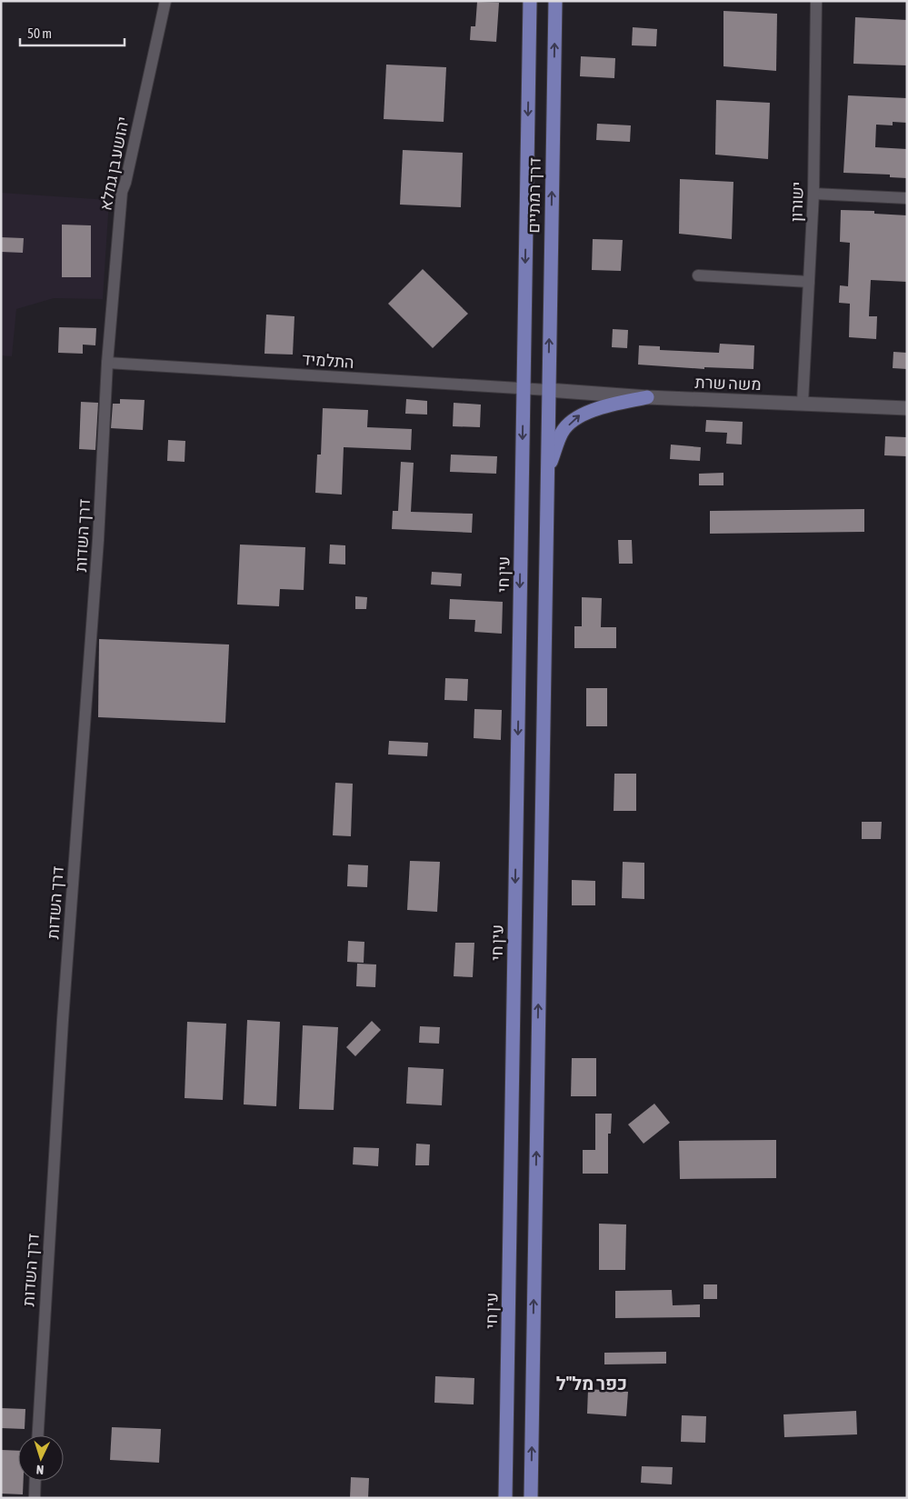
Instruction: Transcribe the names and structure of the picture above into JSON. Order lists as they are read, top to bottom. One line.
{"streets":{"main road":["דרך רמתיים","עין חי"],"street":["יהושע בן גמלא","ישורון","התלמיד","משה שרת","דרך השדות"]},"crossings":[["יהושע בן גמלא","התלמיד"],["יהושע בן גמלא","דרך השדות"],["דרך רמתיים","התלמיד"],["דרך רמתיים","משה שרת"],["דרך רמתיים","עין חי"],["ישורון","משה שרת"],["התלמיד","משה שרת"],["התלמיד","דרך השדות"],["התלמיד","עין חי"]],"districts":["כפר מל\"ל"],"scale_bar":"50 m","north":"bottom"}
